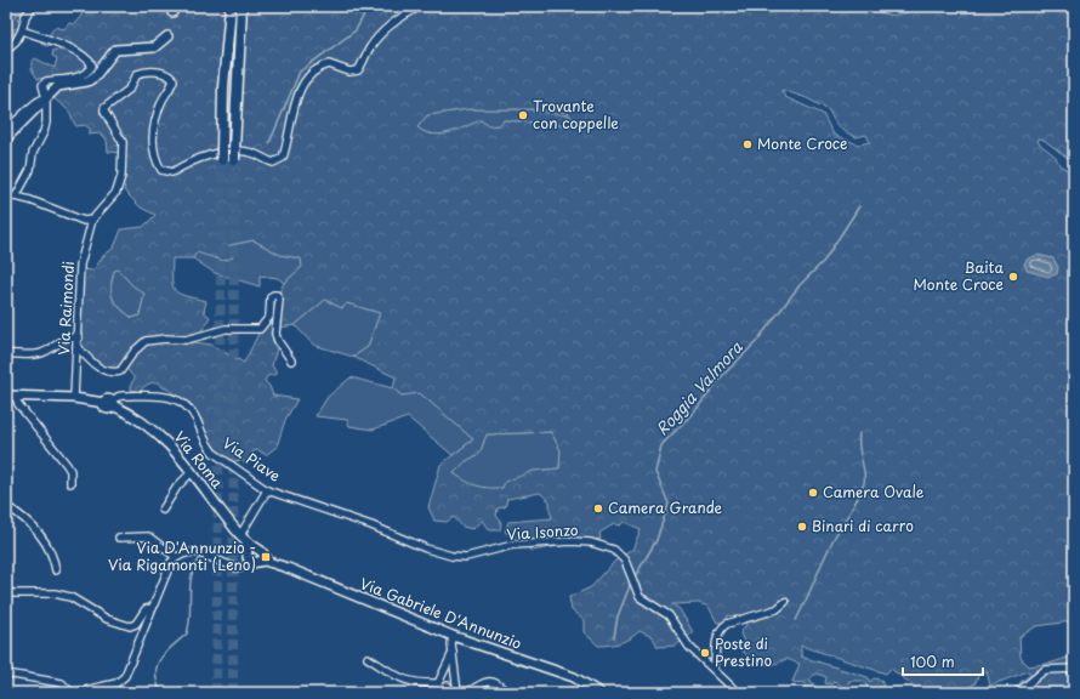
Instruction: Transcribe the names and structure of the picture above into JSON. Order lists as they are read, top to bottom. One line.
{"streets":{"main road":["Via Roma","Via Gabriele D'Annunzio"],"street":["Via Raimondi","Via Piave","Via Isonzo"]},"crossings":[["Via Raimondi","Via Roma"],["Via Roma","Via Piave"],["Via Piave","Via Isonzo"]],"water":["Roggia Valmora"],"places":{"other":["Trovante con coppelle","Monte Croce","Baita Monte Croce","Camera Ovale","Camera Grande","Binari di carro","Poste di Prestino"],"transit":["Via D'Annunzio - Via Rigamonti (Leno)"]},"scale_bar":"100 m"}
